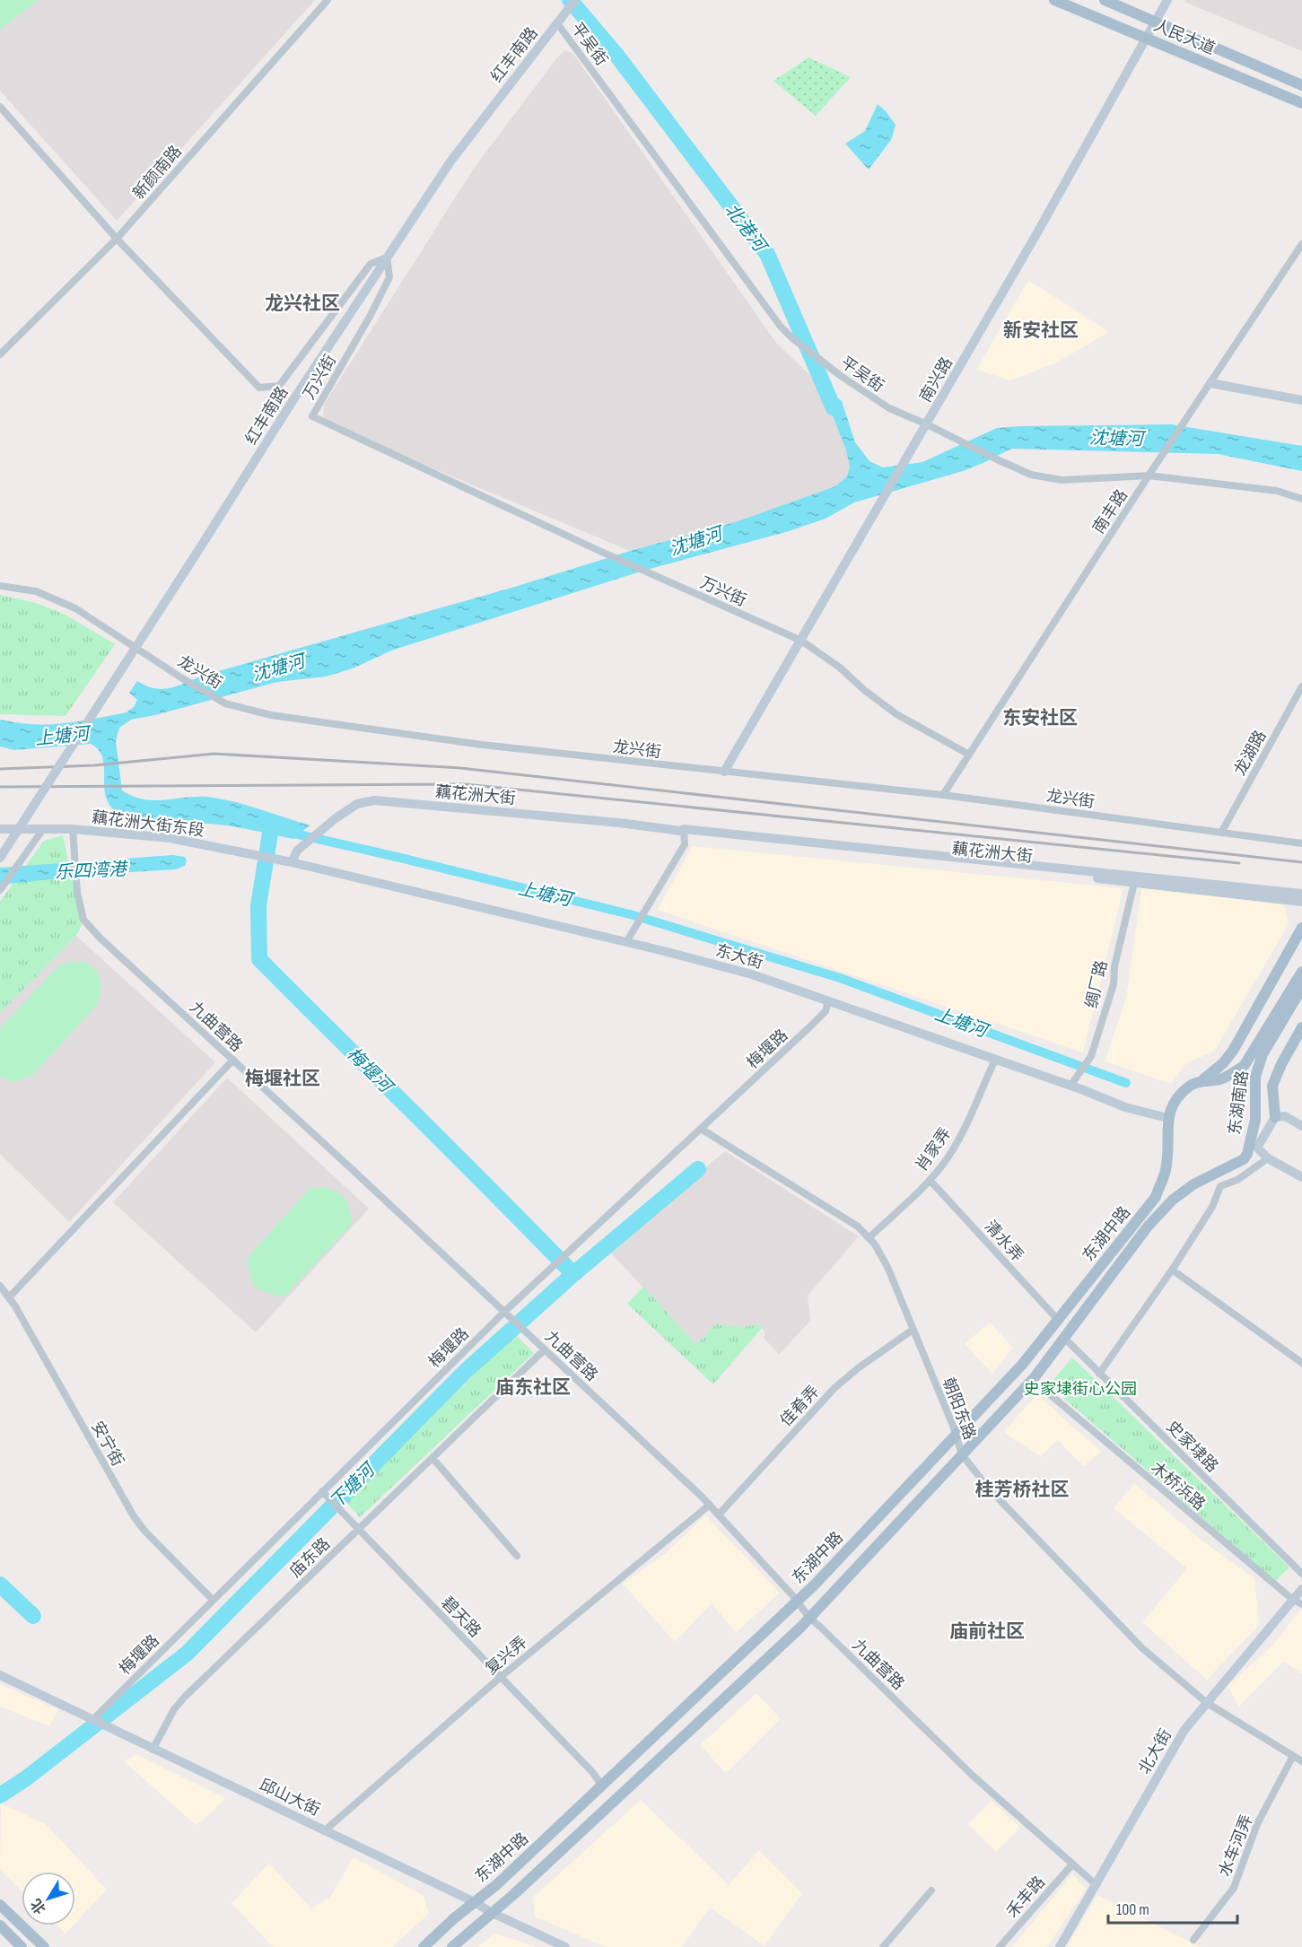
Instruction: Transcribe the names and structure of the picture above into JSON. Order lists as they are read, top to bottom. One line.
{"streets":{"main road":["人民大道","东湖南路","东湖中路"],"street":["平吴街","红丰南路","新颜南路","万兴街","南兴路","南丰路","龙兴街","龙湖路","藕花洲大街","藕花洲大街东段","东大街","绸厂路","九曲营路","梅堰路","肖家弄","清水弄","佳肴弄","朝阳东路","安宁街","史家埭路","木桥浜路","庙东路","碧天路","复兴弄","北大街","邱山大街","水车河弄","禾丰路"]},"crossings":[["人民大道","南兴路"],["平吴街","红丰南路"],["平吴街","南兴路"],["平吴街","南丰路"],["红丰南路","万兴街"],["新颜南路","万兴街"],["万兴街","南兴路"],["万兴街","南丰路"],["南兴路","龙兴街"],["南丰路","龙兴街"],["龙兴街","龙湖路"],["藕花洲大街","藕花洲大街东段"],["藕花洲大街","东大街"],["藕花洲大街","绸厂路"],["藕花洲大街东段","东大街"],["藕花洲大街东段","九曲营路"],["东大街","绸厂路"],["东大街","梅堰路"],["东大街","肖家弄"],["东大街","东湖中路"],["九曲营路","梅堰路"],["九曲营路","东湖中路"],["九曲营路","佳肴弄"],["九曲营路","庙东路"],["九曲营路","复兴弄"],["九曲营路","北大街"],["九曲营路","禾丰路"],["梅堰路","朝阳东路"],["梅堰路","安宁街"],["梅堰路","碧天路"],["梅堰路","邱山大街"],["东湖南路","东湖中路"],["肖家弄","清水弄"],["肖家弄","朝阳东路"],["东湖中路","清水弄"],["东湖中路","朝阳东路"],["东湖中路","史家埭路"],["东湖中路","碧天路"],["东湖中路","邱山大街"],["佳肴弄","朝阳东路"],["朝阳东路","北大街"],["朝阳东路","水车河弄"],["木桥浜路","北大街"],["庙东路","碧天路"],["庙东路","邱山大街"],["碧天路","复兴弄"],["复兴弄","邱山大街"]],"districts":["龙兴社区","新安社区","东安社区","梅堰社区","庙东社区","桂芳桥社区","庙前社区"],"water":["北港河","沈塘河","上塘河","乐四湾港","梅堰河","下塘河"],"parks":["史家埭街心公园"],"scale_bar":"100 m","north":"bottom left"}
